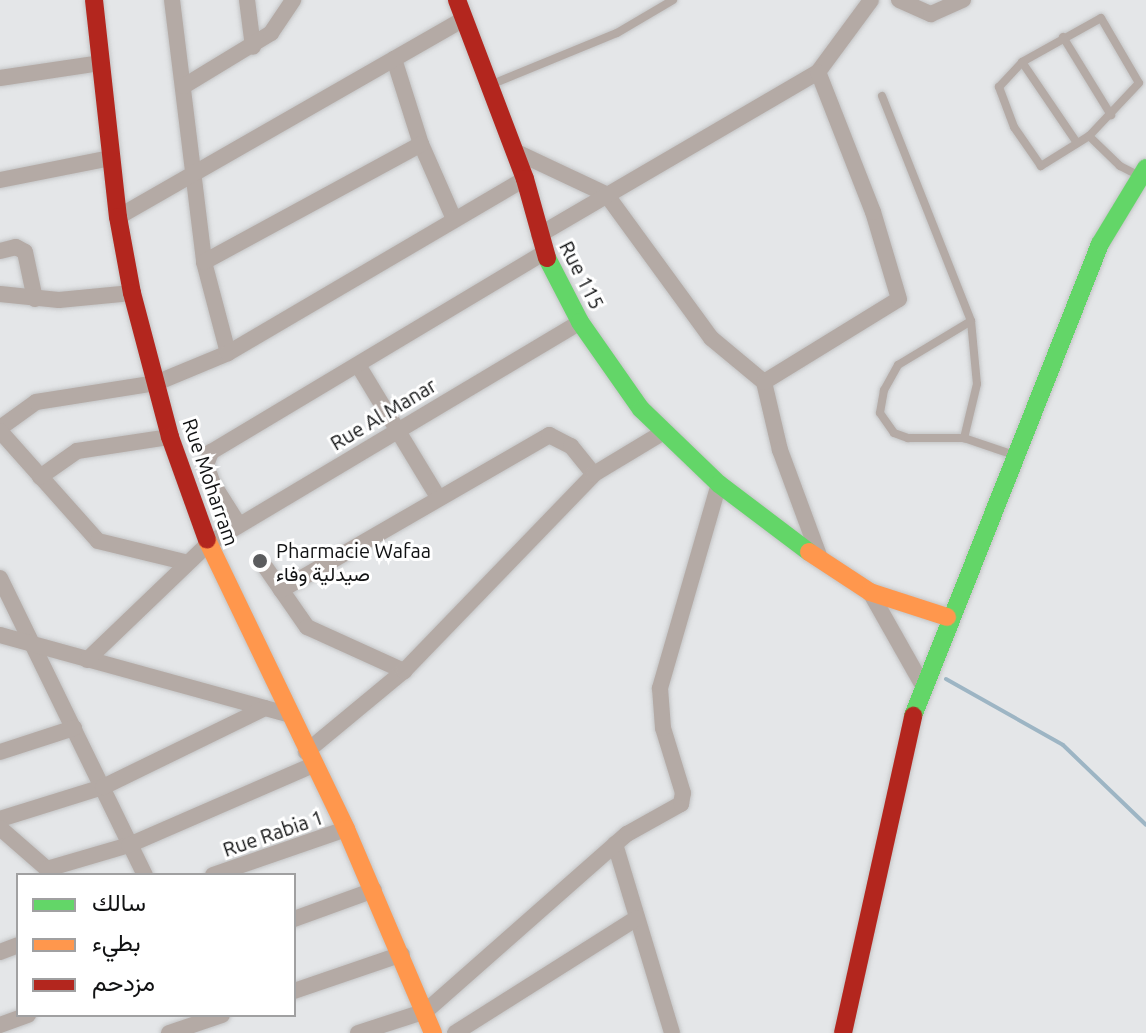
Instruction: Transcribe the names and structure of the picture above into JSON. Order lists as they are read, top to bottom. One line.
{"streets":{"street":["Rue 115","Rue Al Manar","Rue Moharram","Rue Rabia 1"]},"crossings":[["Rue 115","Rue Al Manar"],["Rue Al Manar","Rue Moharram"],["Rue Moharram","Rue Rabia 1"]],"places":["Pharmacie Wafaa صيدلية وفاء"],"legend":["سالك","بطيء","مزدحم"]}
